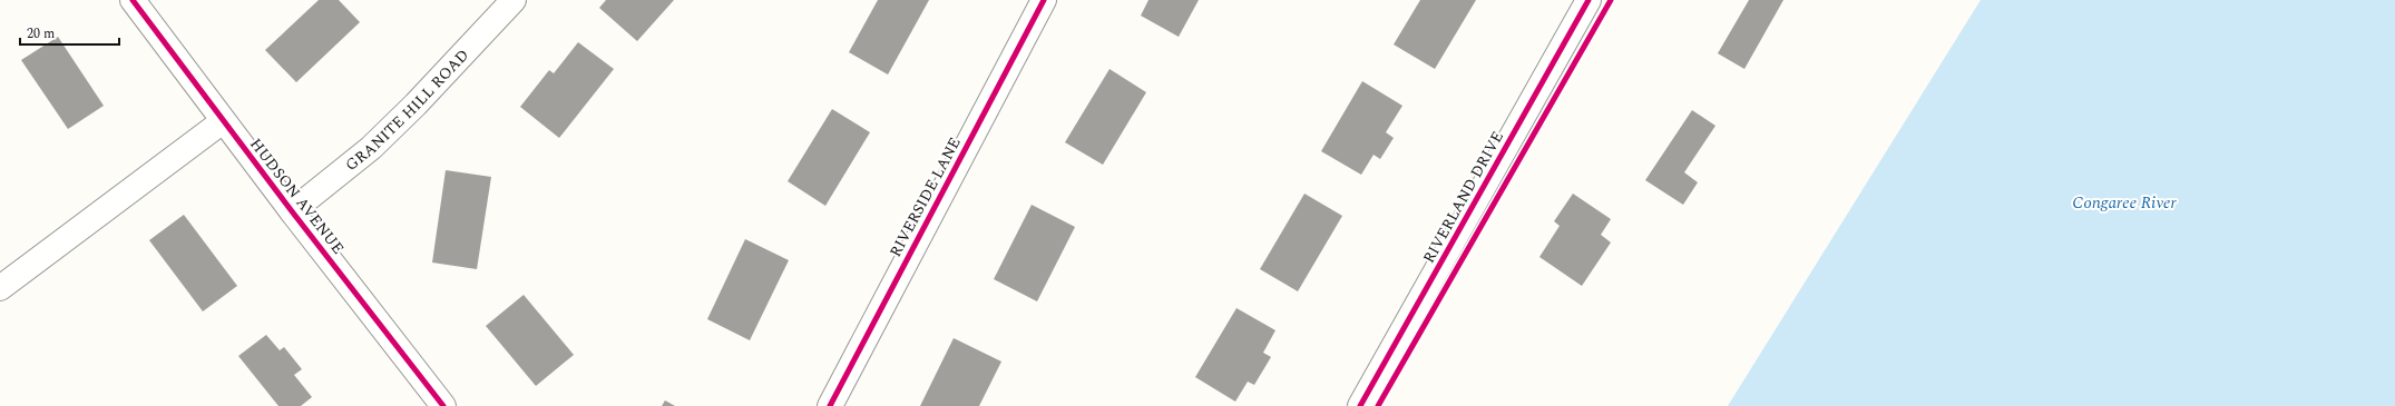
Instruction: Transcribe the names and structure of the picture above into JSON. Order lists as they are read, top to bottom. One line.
{"streets":{"street":["GRANITE HILL ROAD","HUDSON AVENUE","RIVERSIDE LANE","RIVERLAND DRIVE"]},"crossings":[["GRANITE HILL ROAD","HUDSON AVENUE"]],"water":["Congaree River"],"scale_bar":"20 m"}
